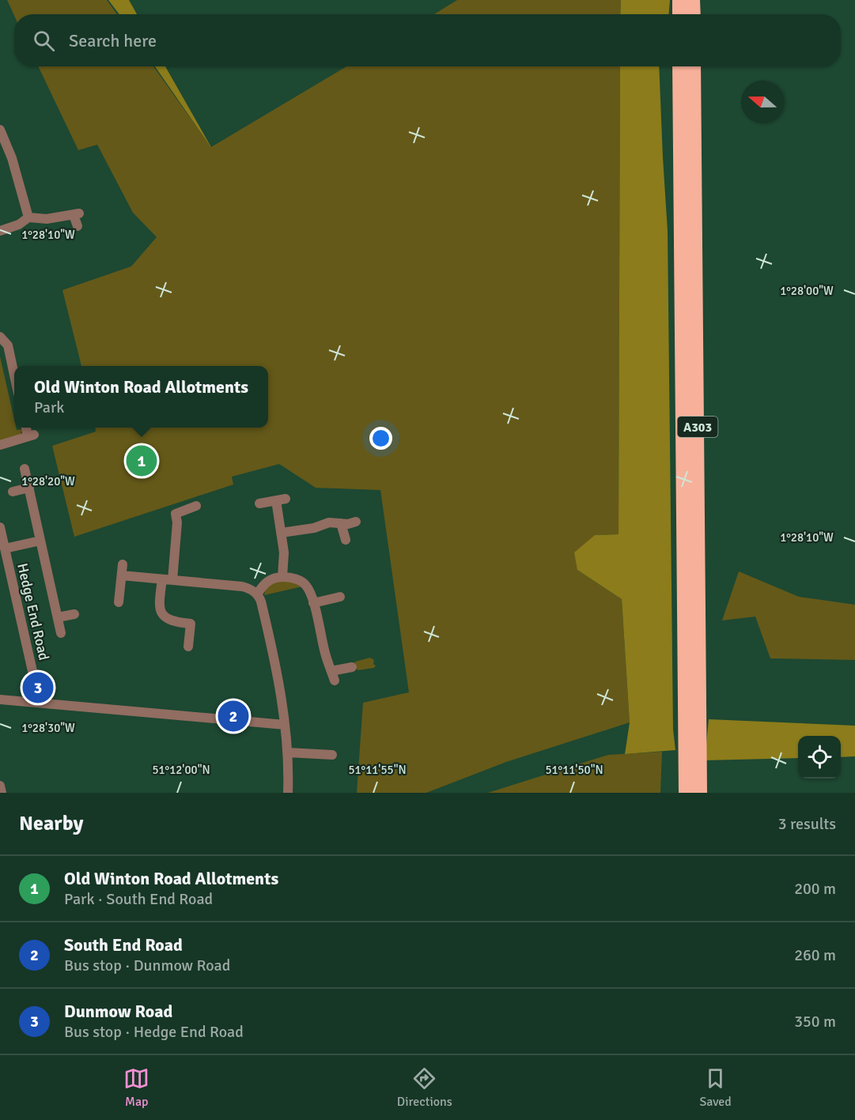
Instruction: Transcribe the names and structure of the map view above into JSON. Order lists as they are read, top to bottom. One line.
{"streets":{"highway":["A303"],"street":["Hedge End Road"]},"north":"left","page":{"search":"Search here","popup":["Old Winton Road Allotments","Park"],"pins":["1","3","2"],"heading":["Nearby","3 results"],"list":[{"mark":"1","name":"Old Winton Road Allotments","note":"Park · South End Road","value":"200 m"},{"mark":"2","name":"South End Road","note":"Bus stop · Dunmow Road","value":"260 m"},{"mark":"3","name":"Dunmow Road","note":"Bus stop · Hedge End Road","value":"350 m"}],"nav":["Map","Directions","Saved"]},"coordinates":["1°28'10\"W","1°28'00\"W","1°28'20\"W","1°28'30\"W","51°12'00\"N","51°11'55\"N","51°11'50\"N"]}
